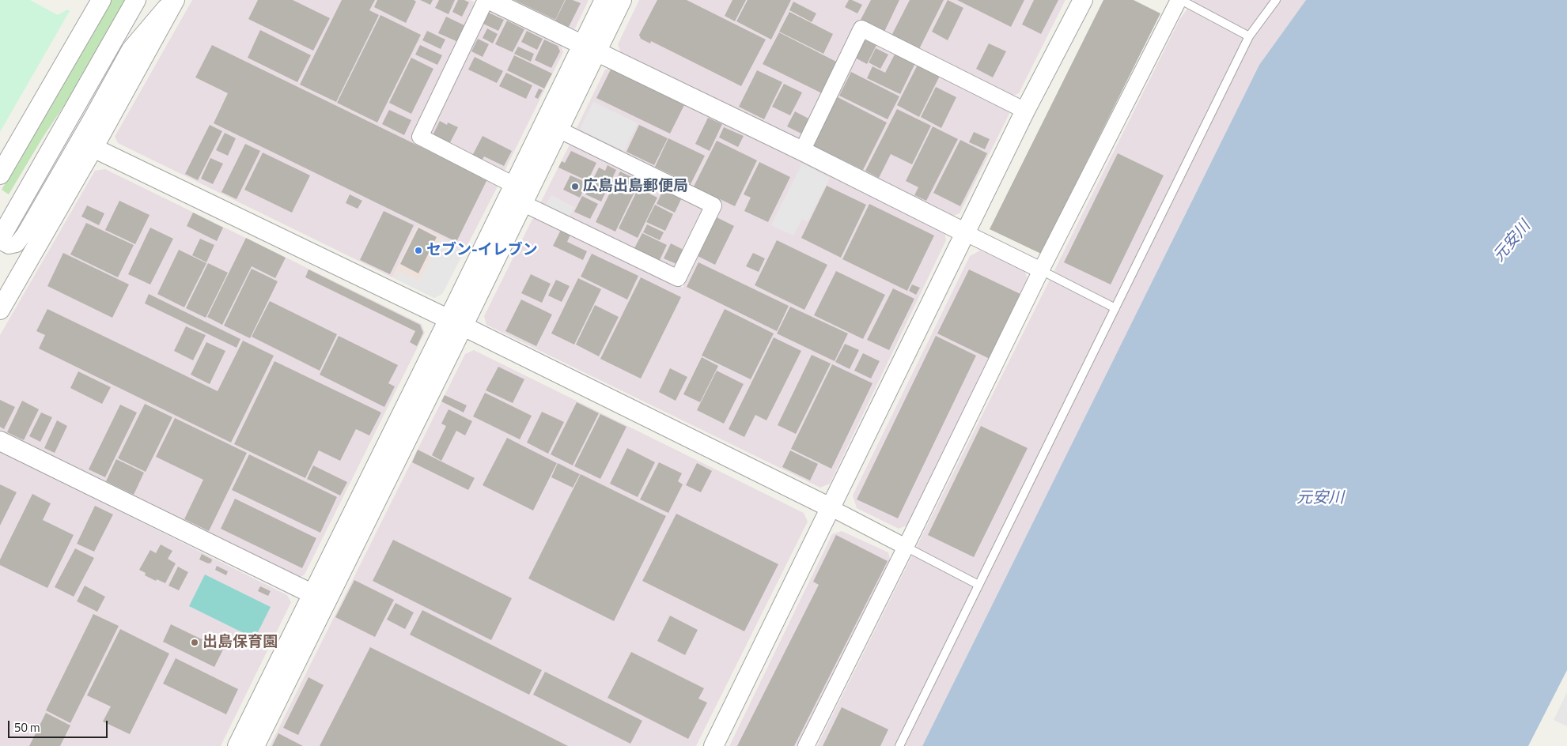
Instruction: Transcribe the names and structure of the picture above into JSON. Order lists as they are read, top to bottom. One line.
{"water":["元安川"],"places":["広島出島郵便局","セブン-イレブン","出島保育園"],"scale_bar":"50 m"}
